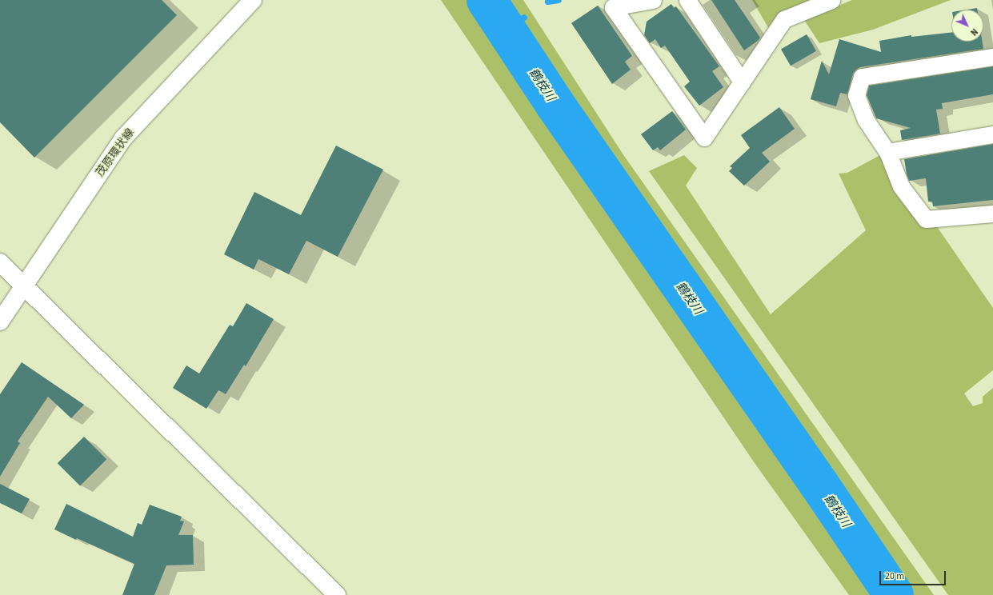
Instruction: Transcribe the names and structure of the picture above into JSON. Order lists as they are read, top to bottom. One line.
{"streets":{"street":["茂原環状線"]},"water":["鶴枝川"],"scale_bar":"20 m","north":"bottom right"}
